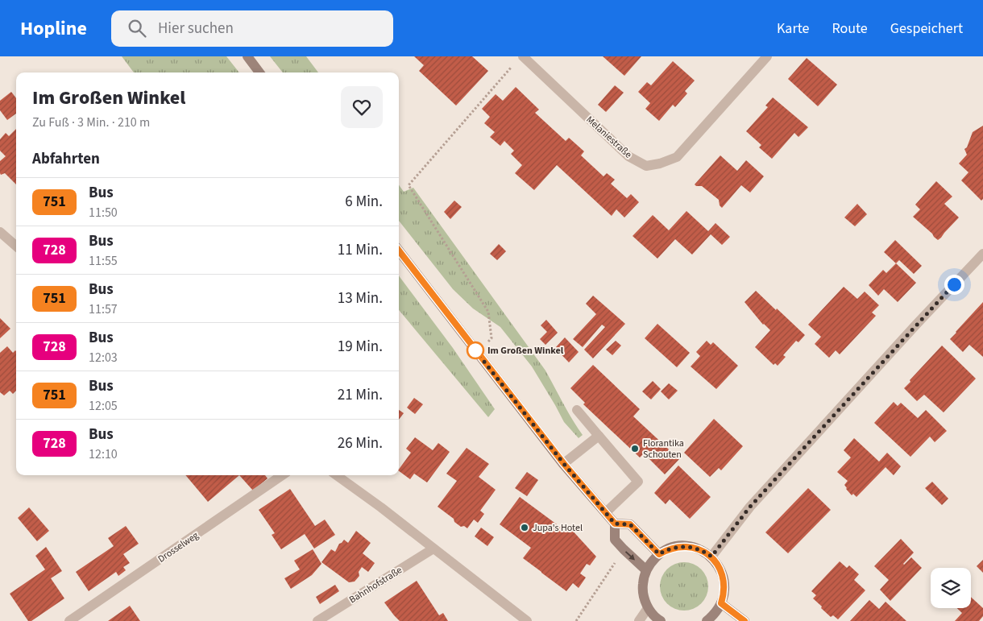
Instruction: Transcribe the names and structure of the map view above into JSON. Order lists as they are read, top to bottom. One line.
{"streets":{"street":["Melaniestraße","Drosselweg","Bahnhofstraße"]},"places":["Im Großen Winkel","Florantika Schouten","Jupa's Hotel"],"lines":["bus line 751"],"page":{"header":"Hopline","search":"Hier suchen","nav":["Karte","Route","Gespeichert"],"heading":[["Im Großen Winkel","Zu Fuß · 3 Min. · 210 m"],"Abfahrten"],"list":[{"mark":"751","name":"Bus","note":"11:50","value":"6 Min."},{"mark":"728","name":"Bus","note":"11:55","value":"11 Min."},{"mark":"751","name":"Bus","note":"11:57","value":"13 Min."},{"mark":"728","name":"Bus","note":"12:03","value":"19 Min."},{"mark":"751","name":"Bus","note":"12:05","value":"21 Min."},{"mark":"728","name":"Bus","note":"12:10","value":"26 Min."}]}}
